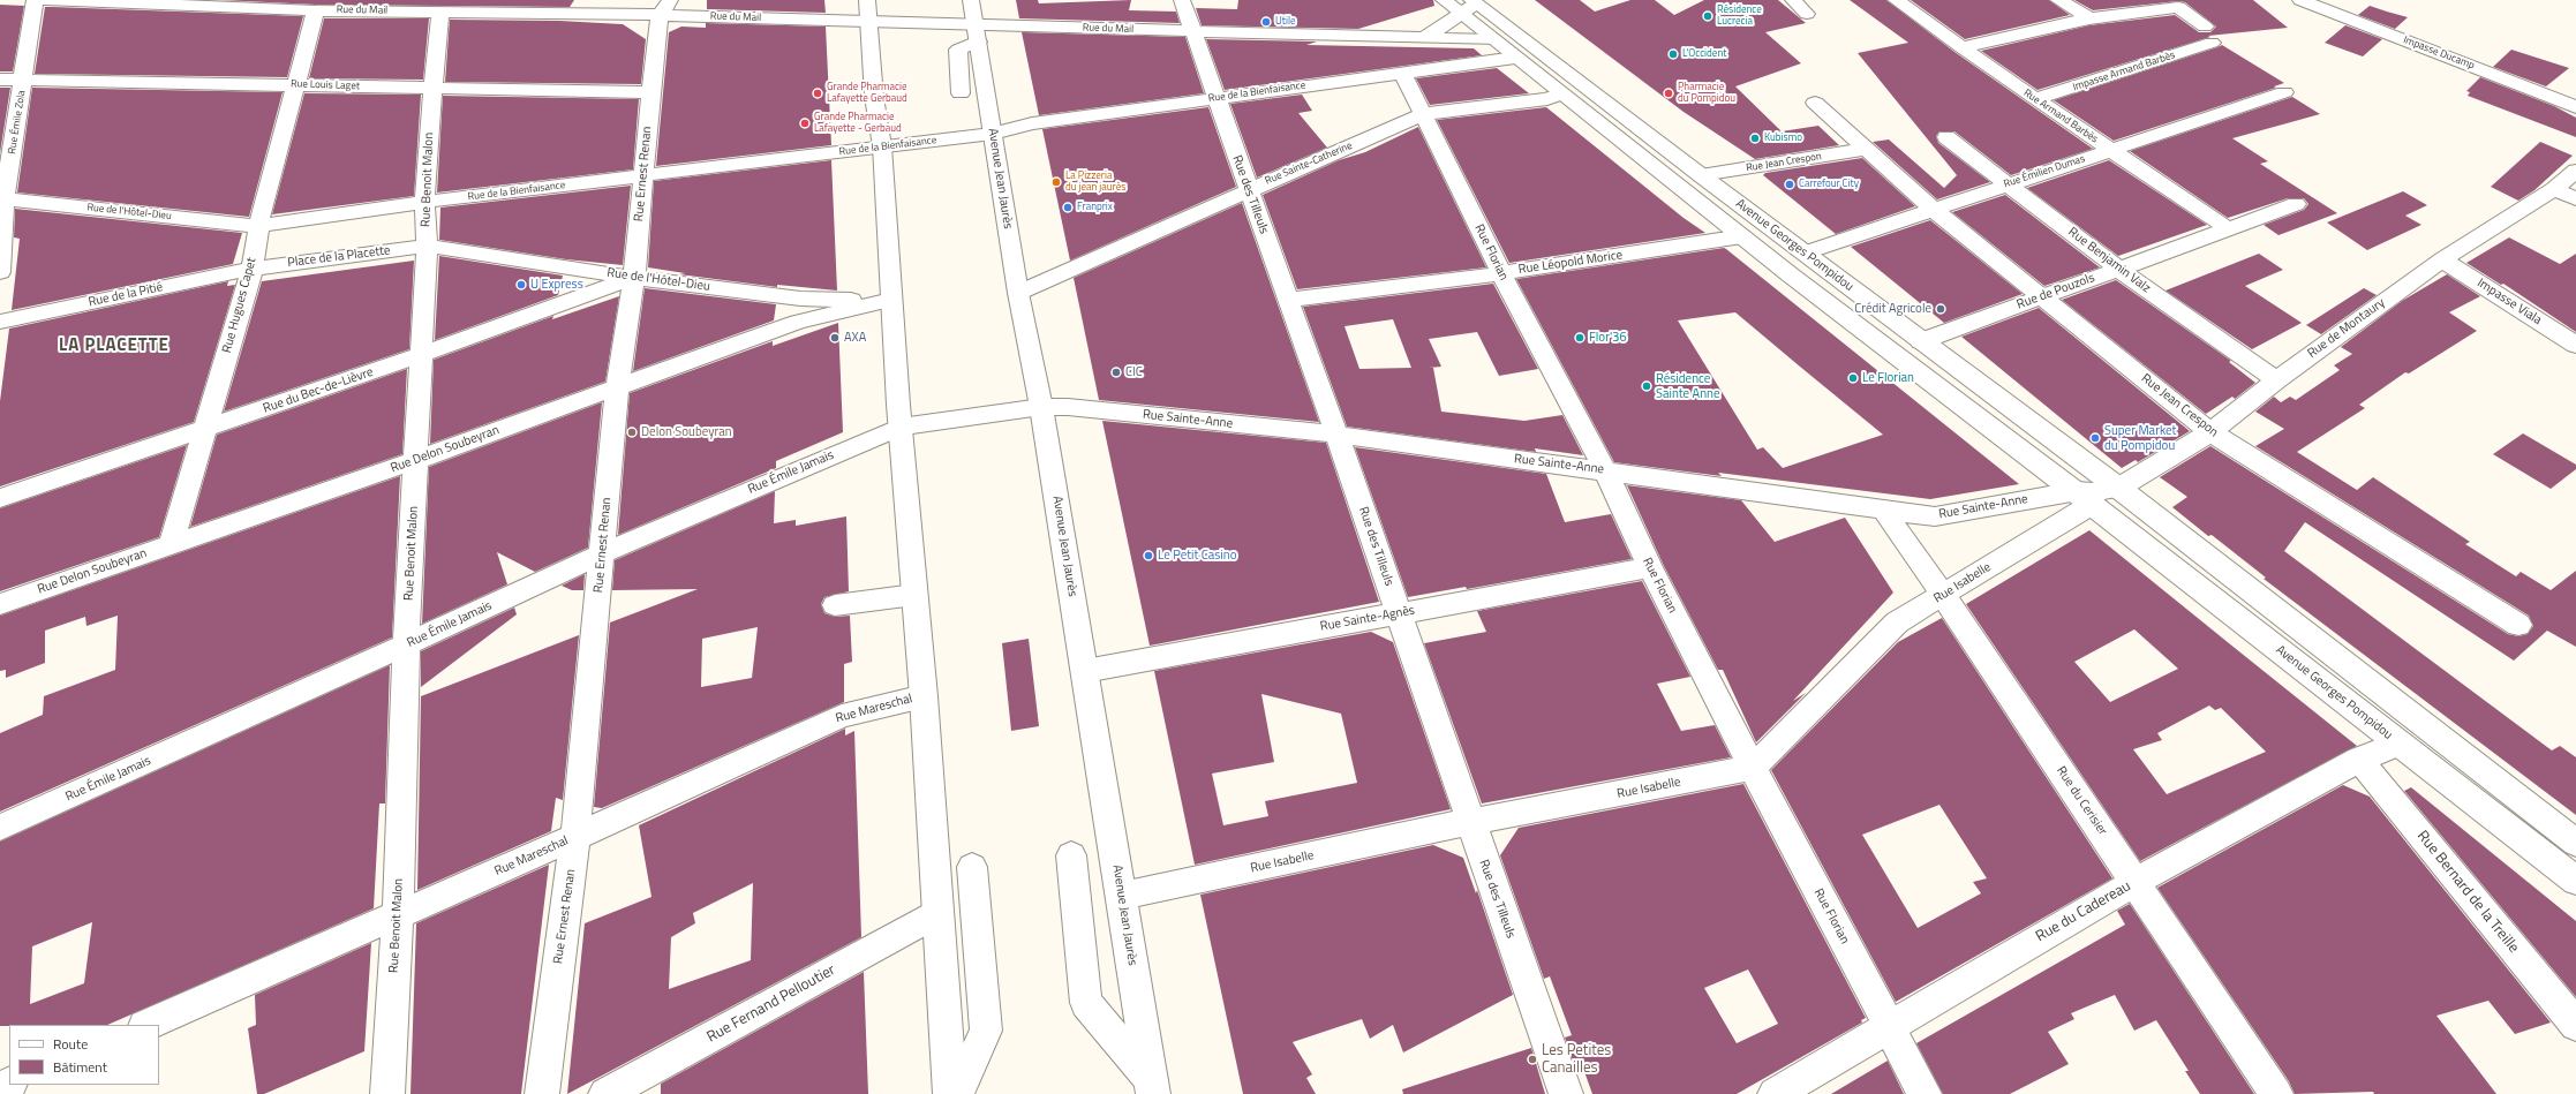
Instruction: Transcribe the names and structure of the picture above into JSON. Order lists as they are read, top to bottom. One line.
{"streets":{"street":["Rue du Mail","Impasse Ducamp","Impasse Armand Barbès","Rue Louis Laget","Rue de la Bienfaisance","Rue Armand Barbès","Rue Émile Zola","Rue Jean Crespon","Rue Sainte-Catherine","Rue Émilien Dumas","Rue Ernest Renan","Avenue Jean Jaurès","Rue Benoit Malon","Rue des Tilleuls","Rue de l'Hôtel-Dieu","Avenue Georges Pompidou","Rue Florian","Place de la Placette","Rue Benjamin Valz","Rue Léopold Morice","Rue de Pouzols","Rue de la Pitié","Impasse Viala","Rue Hugues Capet","Rue de Montaury","Rue du Bec-de-Lièvre","Rue Sainte-Anne","Rue Delon Soubeyran","Rue Émile Jamais","Rue Isabelle","Rue Sainte-Agnès","Rue Mareschal","Rue du Cerisier","Rue Bernard de la Treille","Rue du Cadereau","Rue Fernand Pelloutier"]},"crossings":[["Rue du Mail","Rue Ernest Renan"],["Rue du Mail","Avenue Jean Jaurès"],["Rue du Mail","Rue Benoit Malon"],["Rue du Mail","Rue des Tilleuls"],["Rue du Mail","Avenue Georges Pompidou"],["Rue du Mail","Rue Hugues Capet"],["Impasse Armand Barbès","Rue Armand Barbès"],["Rue Louis Laget","Rue Émile Zola"],["Rue Louis Laget","Rue Ernest Renan"],["Rue Louis Laget","Rue Benoit Malon"],["Rue Louis Laget","Rue Hugues Capet"],["Rue de la Bienfaisance","Rue Ernest Renan"],["Rue de la Bienfaisance","Avenue Jean Jaurès"],["Rue de la Bienfaisance","Rue Benoit Malon"],["Rue de la Bienfaisance","Rue des Tilleuls"],["Rue de la Bienfaisance","Rue de l'Hôtel-Dieu"],["Rue de la Bienfaisance","Avenue Georges Pompidou"],["Rue de la Bienfaisance","Rue Florian"],["Rue de la Bienfaisance","Rue Hugues Capet"],["Rue Armand Barbès","Rue Émilien Dumas"],["Rue Armand Barbès","Rue de Pouzols"],["Rue Émile Zola","Rue de l'Hôtel-Dieu"],["Rue Jean Crespon","Rue Émilien Dumas"],["Rue Jean Crespon","Avenue Georges Pompidou"],["Rue Jean Crespon","Rue de Pouzols"],["Rue Jean Crespon","Rue de Montaury"],["Rue Sainte-Catherine","Avenue Jean Jaurès"],["Rue Sainte-Catherine","Rue des Tilleuls"],["Rue Sainte-Catherine","Avenue Georges Pompidou"],["Rue Sainte-Catherine","Rue Florian"],["Rue Émilien Dumas","Avenue Georges Pompidou"],["Rue Émilien Dumas","Rue Benjamin Valz"],["Rue Ernest Renan","Rue de l'Hôtel-Dieu"],["Rue Ernest Renan","Rue du Bec-de-Lièvre"],["Rue Ernest Renan","Rue Delon Soubeyran"],["Rue Ernest Renan","Rue Émile Jamais"],["Rue Ernest Renan","Rue Mareschal"],["Avenue Jean Jaurès","Rue Sainte-Anne"],["Avenue Jean Jaurès","Rue Isabelle"],["Avenue Jean Jaurès","Rue Sainte-Agnès"],["Rue Benoit Malon","Rue de l'Hôtel-Dieu"],["Rue Benoit Malon","Place de la Placette"],["Rue Benoit Malon","Rue du Bec-de-Lièvre"],["Rue Benoit Malon","Rue Delon Soubeyran"],["Rue Benoit Malon","Rue Émile Jamais"],["Rue Benoit Malon","Rue Mareschal"],["Rue des Tilleuls","Rue Léopold Morice"],["Rue des Tilleuls","Rue Sainte-Anne"],["Rue des Tilleuls","Rue Isabelle"],["Rue des Tilleuls","Rue Sainte-Agnès"],["Rue de l'Hôtel-Dieu","Place de la Placette"],["Rue de l'Hôtel-Dieu","Rue Hugues Capet"],["Rue de l'Hôtel-Dieu","Rue du Bec-de-Lièvre"],["Rue de l'Hôtel-Dieu","Rue Delon Soubeyran"],["Avenue Georges Pompidou","Rue Léopold Morice"],["Avenue Georges Pompidou","Rue de Pouzols"],["Avenue Georges Pompidou","Rue de Montaury"],["Avenue Georges Pompidou","Rue Sainte-Anne"],["Avenue Georges Pompidou","Rue Isabelle"],["Avenue Georges Pompidou","Rue du Cadereau"],["Rue Florian","Rue Léopold Morice"],["Rue Florian","Rue Sainte-Anne"],["Rue Florian","Rue Isabelle"],["Rue Florian","Rue Sainte-Agnès"],["Rue Florian","Rue du Cadereau"],["Place de la Placette","Rue de la Pitié"],["Place de la Placette","Rue Hugues Capet"],["Rue Benjamin Valz","Rue de Pouzols"],["Rue Benjamin Valz","Rue de Montaury"],["Rue de la Pitié","Rue Hugues Capet"],["Impasse Viala","Rue de Montaury"],["Rue Hugues Capet","Rue du Bec-de-Lièvre"],["Rue Hugues Capet","Rue Delon Soubeyran"],["Rue de Montaury","Rue Sainte-Anne"],["Rue de Montaury","Rue Isabelle"],["Rue Sainte-Anne","Rue Émile Jamais"],["Rue Sainte-Anne","Rue Isabelle"],["Rue Sainte-Anne","Rue du Cerisier"],["Rue Isabelle","Rue du Cerisier"],["Rue du Cerisier","Rue du Cadereau"],["Rue Bernard de la Treille","Rue du Cadereau"]],"districts":["LA PLACETTE"],"places":["Résidence Lucrecia","Utile","L'Occident","Grande Pharmacie Lafayette Gerbaud","Pharmacie du Pompidou","Grande Pharmacie Lafayette - Gerbaud","Kubismo","La Pizzeria du jean jaurès","Carrefour City","Franprix","U Express","Crédit Agricole","AXA","Flor'36","CIC","Le Florian","Résidence Sainte Anne","Delon Soubeyran","Super Market du Pompidou","Le Petit Casino","Les Petites Canailles"],"legend":["Route","Bâtiment"]}
